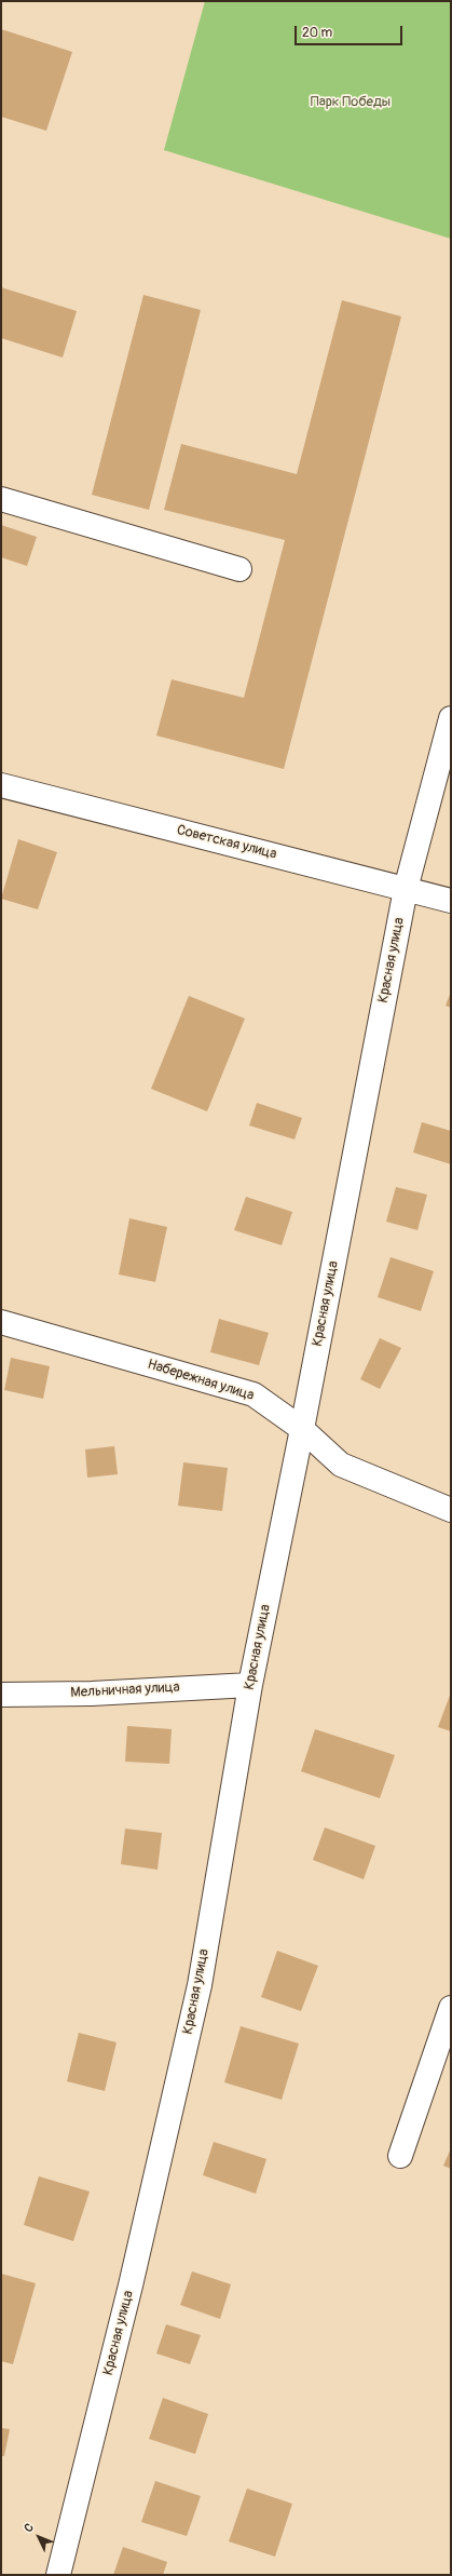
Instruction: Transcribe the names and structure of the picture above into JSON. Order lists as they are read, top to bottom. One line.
{"streets":{"street":["Советская улица","Красная улица","Набережная улица","Мельничная улица"]},"crossings":[["Советская улица","Красная улица"],["Красная улица","Набережная улица"],["Красная улица","Мельничная улица"]],"parks":["Парк Победы"],"scale_bar":"20 m","north":"top left"}
